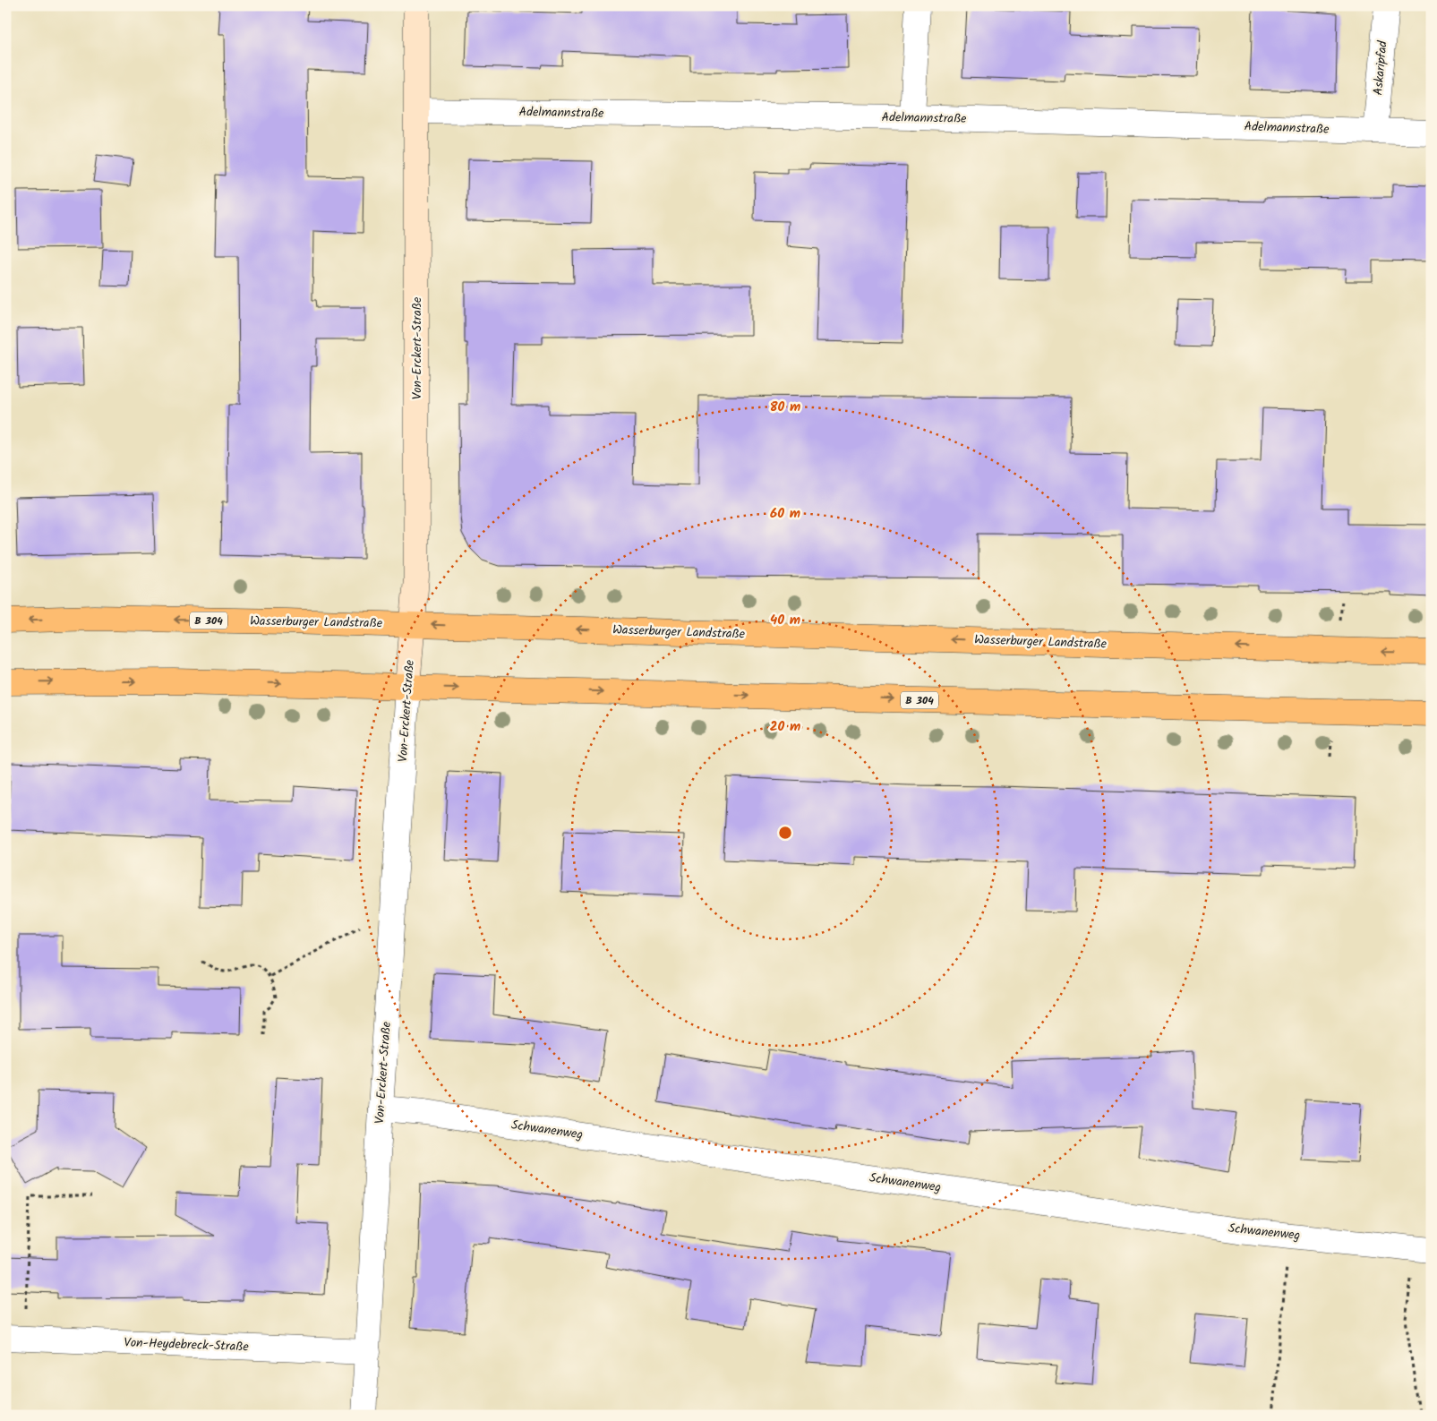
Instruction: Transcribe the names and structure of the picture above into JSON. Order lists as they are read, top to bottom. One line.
{"streets":{"main road":["B 304","Wasserburger Landstraße"],"street":["Askaripfad","Adelmannstraße","Von-Erckert-Straße","Schwanenweg","Von-Heydebreck-Straße"]},"crossings":[["Askaripfad","Adelmannstraße"],["Adelmannstraße","Von-Erckert-Straße"],["Von-Erckert-Straße","B 304"],["Von-Erckert-Straße","Wasserburger Landstraße"],["Von-Erckert-Straße","Schwanenweg"],["Von-Erckert-Straße","Von-Heydebreck-Straße"]],"rings":["80 m","60 m","40 m","20 m"]}
